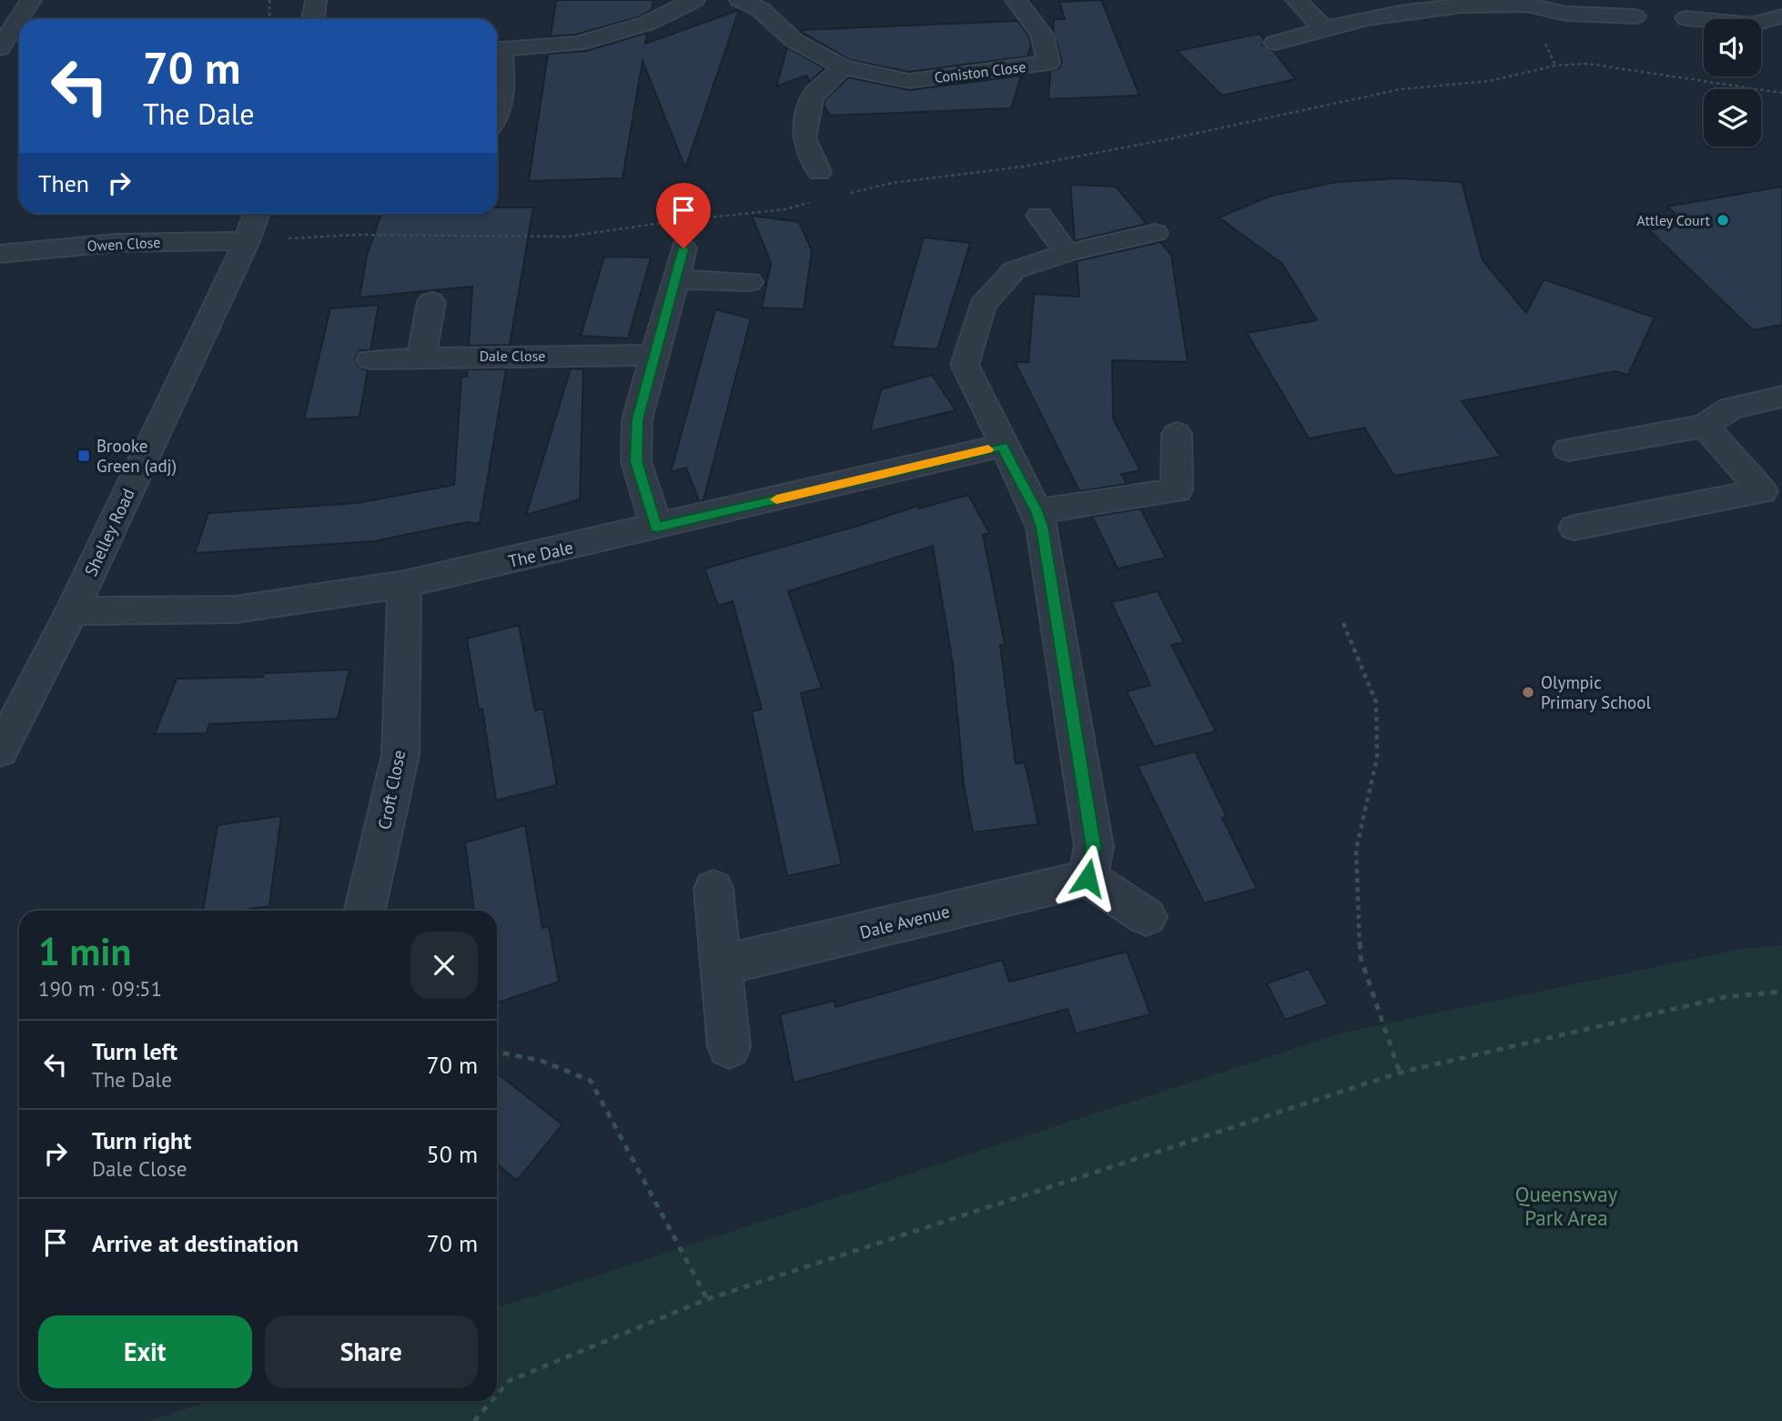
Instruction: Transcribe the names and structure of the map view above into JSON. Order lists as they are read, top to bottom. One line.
{"streets":{"street":["Coniston Close","Owen Close","Dale Close","Shelley Road","The Dale","Croft Close","Dale Avenue"]},"crossings":[["Owen Close","Shelley Road"],["Shelley Road","The Dale"],["The Dale","Croft Close"]],"parks":["Queensway Park Area"],"places":{"other":["Attley Court","Olympic Primary School"],"transit":["Brooke Green (adj)"]},"page":{"turn":["70 m","The Dale"],"then":"Then","heading":["1 min","190 m · 09:51"],"list":[{"name":"Turn left","note":"The Dale","value":"70 m"},{"name":"Turn right","note":"Dale Close","value":"50 m"},{"name":"Arrive at destination","value":"70 m"}],"buttons":["Exit","Share"]}}
